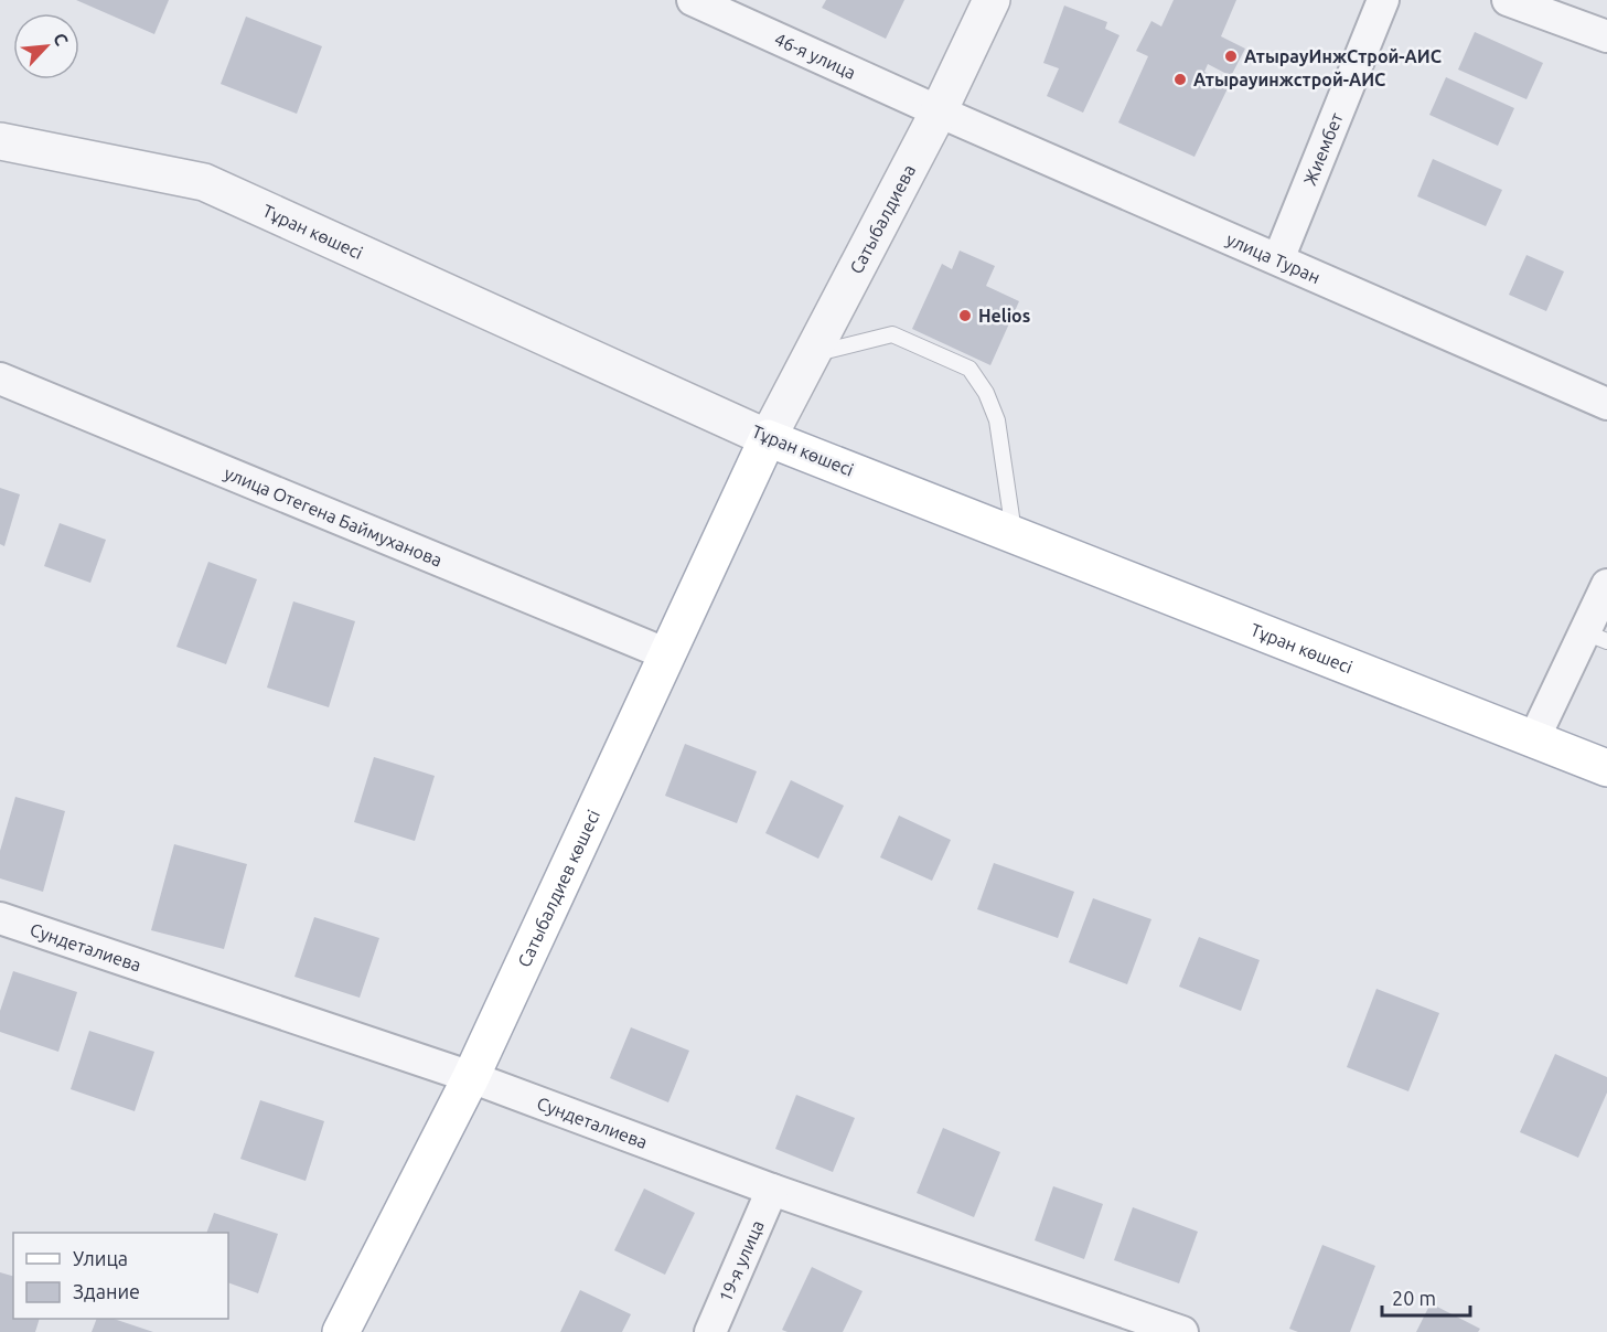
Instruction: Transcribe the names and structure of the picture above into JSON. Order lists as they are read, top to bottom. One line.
{"streets":{"main road":["Тұран көшесі","Сатыбалдиев көшесі"],"street":["46-я улица","Жиембет","Сатыбалдиева","улица Туран","улица Отегена Баймуханова","Сундеталиева","19-я улица"]},"crossings":[["46-я улица","Сатыбалдиева"],["46-я улица","улица Туран"],["Жиембет","улица Туран"],["Сатыбалдиева","Тұран көшесі"],["Сатыбалдиева","улица Туран"],["Сатыбалдиева","Сатыбалдиев көшесі"],["Тұран көшесі","Сатыбалдиев көшесі"],["улица Отегена Баймуханова","Сатыбалдиев көшесі"],["Сатыбалдиев көшесі","Сундеталиева"],["Сундеталиева","19-я улица"]],"places":["АтырауИнжСтрой-АИС","Атырауинжстрой-АИС","Helios"],"legend":["Улица","Здание"],"scale_bar":"20 m","north":"top right"}
